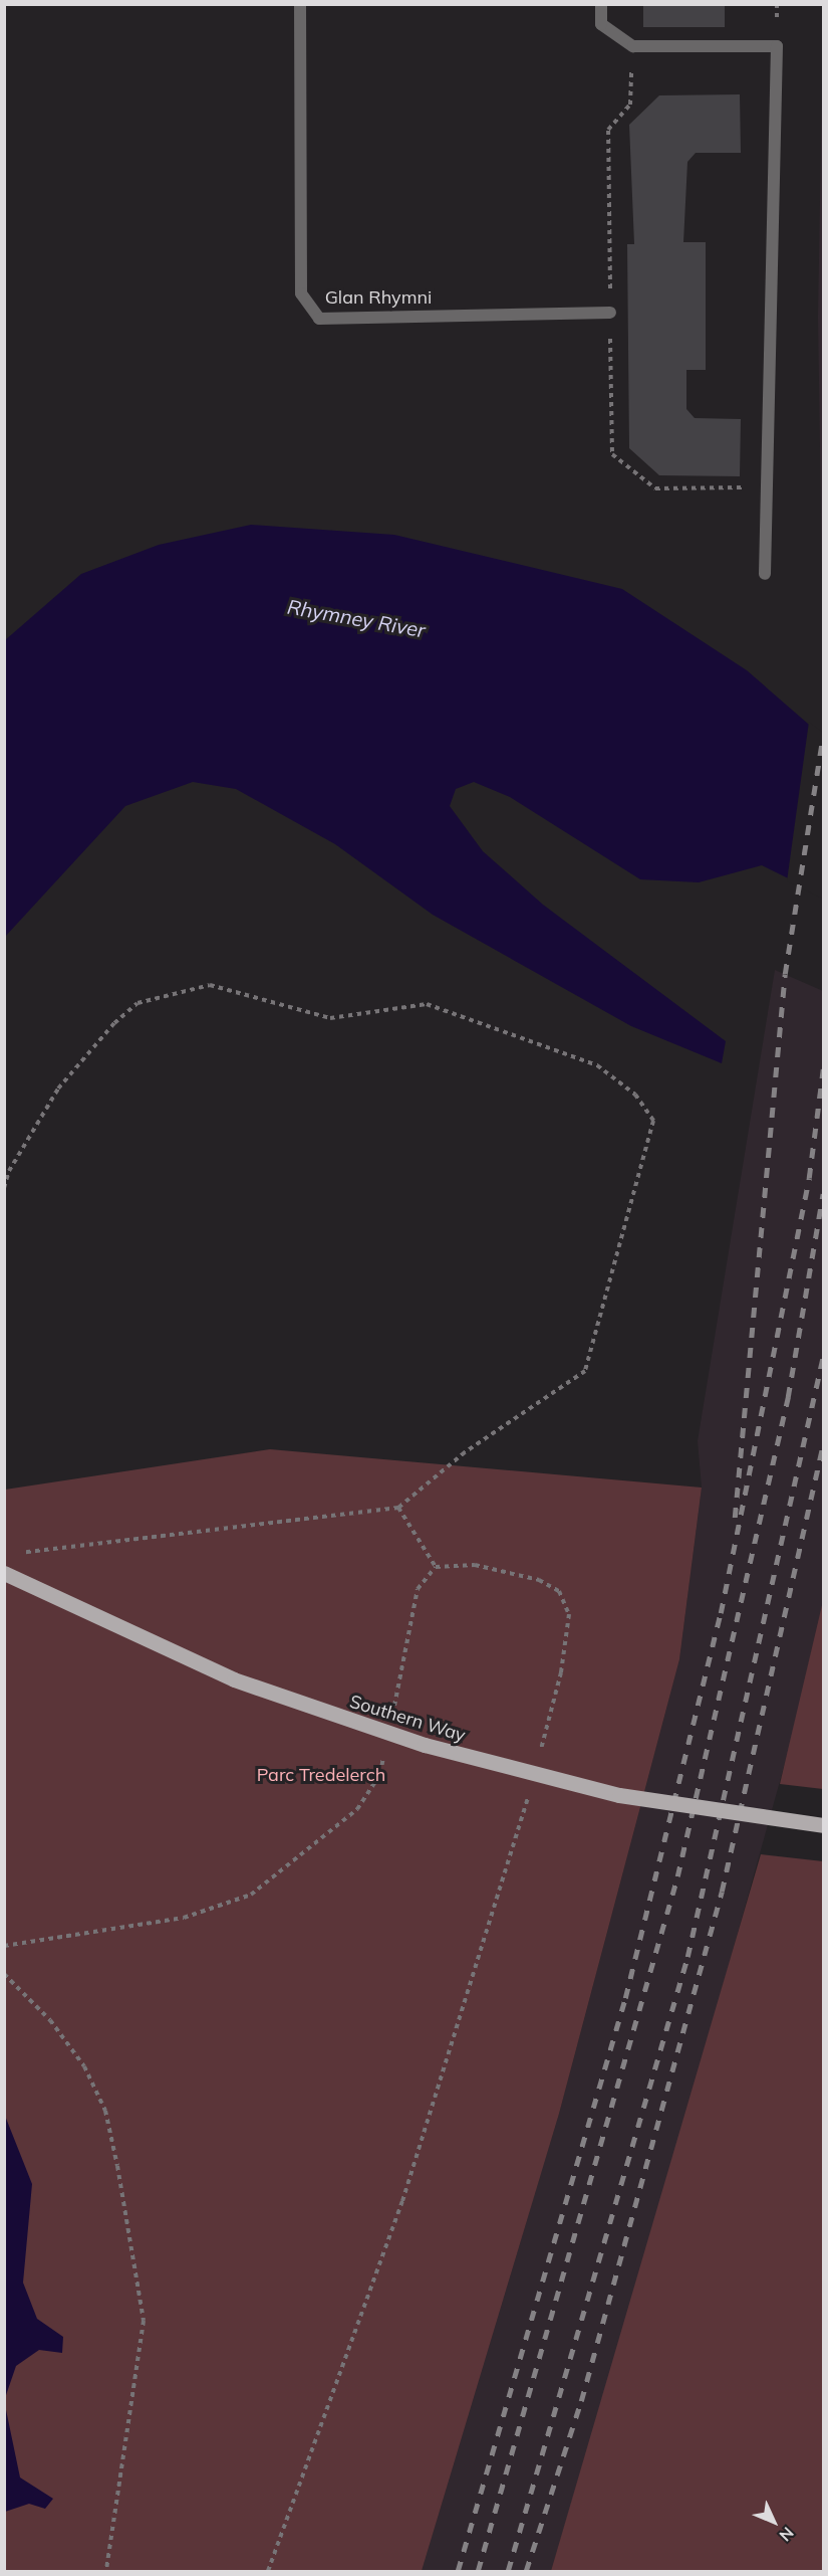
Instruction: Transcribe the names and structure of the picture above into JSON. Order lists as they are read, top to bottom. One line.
{"streets":{"main road":["Southern Way"],"street":["Glan Rhymni"]},"water":["Rhymney River"],"parks":["Parc Tredelerch"],"north":"bottom right"}
